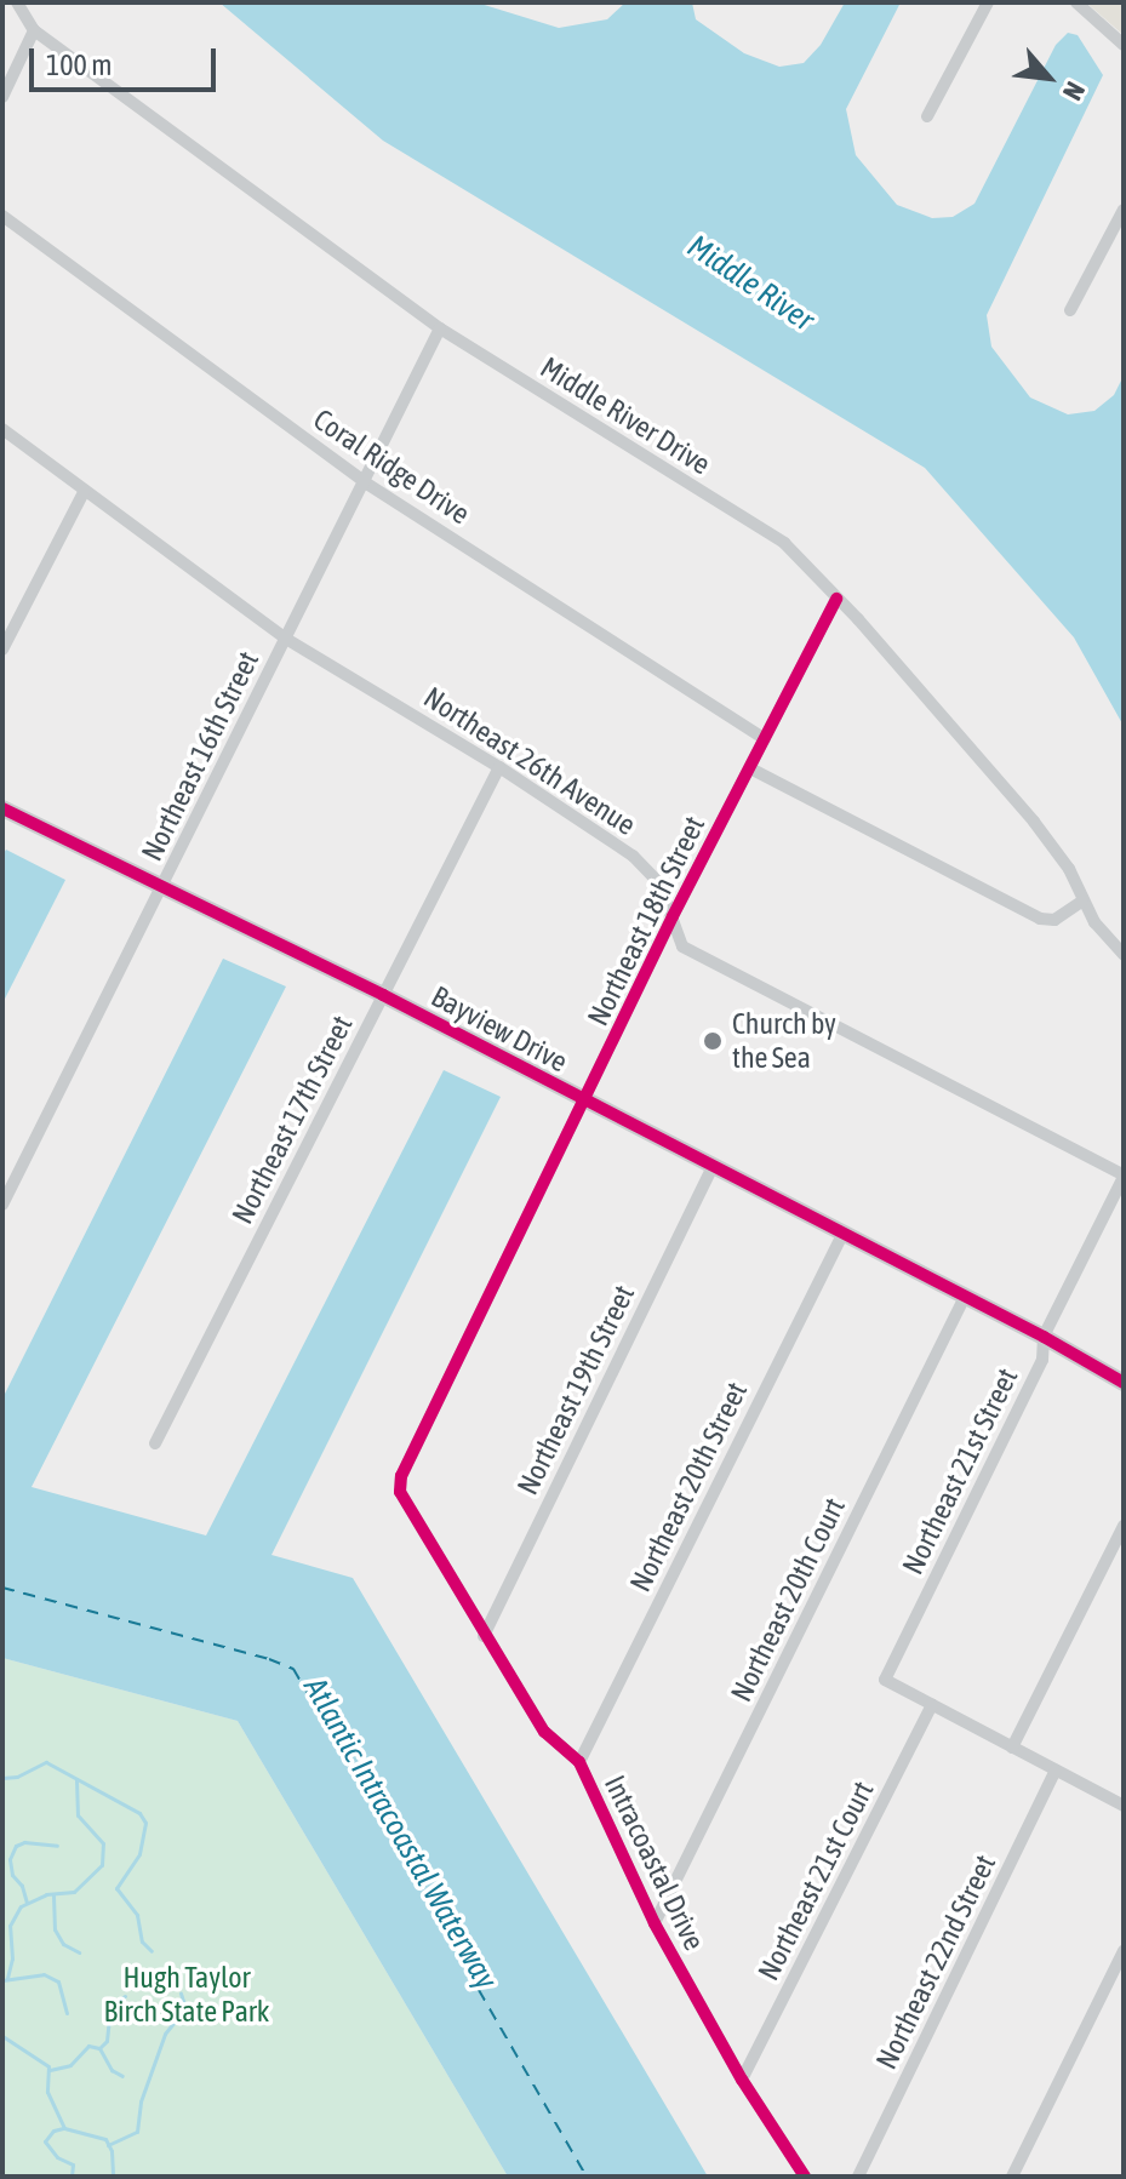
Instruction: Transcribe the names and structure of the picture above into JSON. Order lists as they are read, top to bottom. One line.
{"streets":{"street":["Middle River Drive","Coral Ridge Drive","Northeast 16th Street","Northeast 26th Avenue","Northeast 18th Street","Bayview Drive","Northeast 17th Street","Northeast 19th Street","Northeast 21st Street","Northeast 20th Street","Northeast 20th Court","Intracoastal Drive","Northeast 21st Court","Northeast 22nd Street"]},"crossings":[["Middle River Drive","Northeast 16th Street"],["Middle River Drive","Northeast 18th Street"],["Coral Ridge Drive","Northeast 16th Street"],["Coral Ridge Drive","Northeast 18th Street"],["Northeast 16th Street","Northeast 26th Avenue"],["Northeast 16th Street","Bayview Drive"],["Northeast 26th Avenue","Northeast 18th Street"],["Northeast 26th Avenue","Northeast 17th Street"],["Northeast 26th Avenue","Northeast 21st Street"],["Northeast 18th Street","Bayview Drive"],["Northeast 18th Street","Intracoastal Drive"],["Bayview Drive","Northeast 17th Street"],["Bayview Drive","Northeast 19th Street"],["Bayview Drive","Northeast 21st Street"],["Bayview Drive","Northeast 20th Street"],["Bayview Drive","Northeast 20th Court"],["Northeast 19th Street","Intracoastal Drive"],["Northeast 21st Street","Northeast 21st Court"],["Northeast 20th Street","Intracoastal Drive"],["Northeast 20th Court","Intracoastal Drive"],["Intracoastal Drive","Northeast 21st Court"]],"water":["Middle River","Atlantic Intracoastal Waterway"],"parks":["Hugh Taylor Birch State Park"],"places":["Church by the Sea"],"scale_bar":"100 m","north":"bottom right"}
